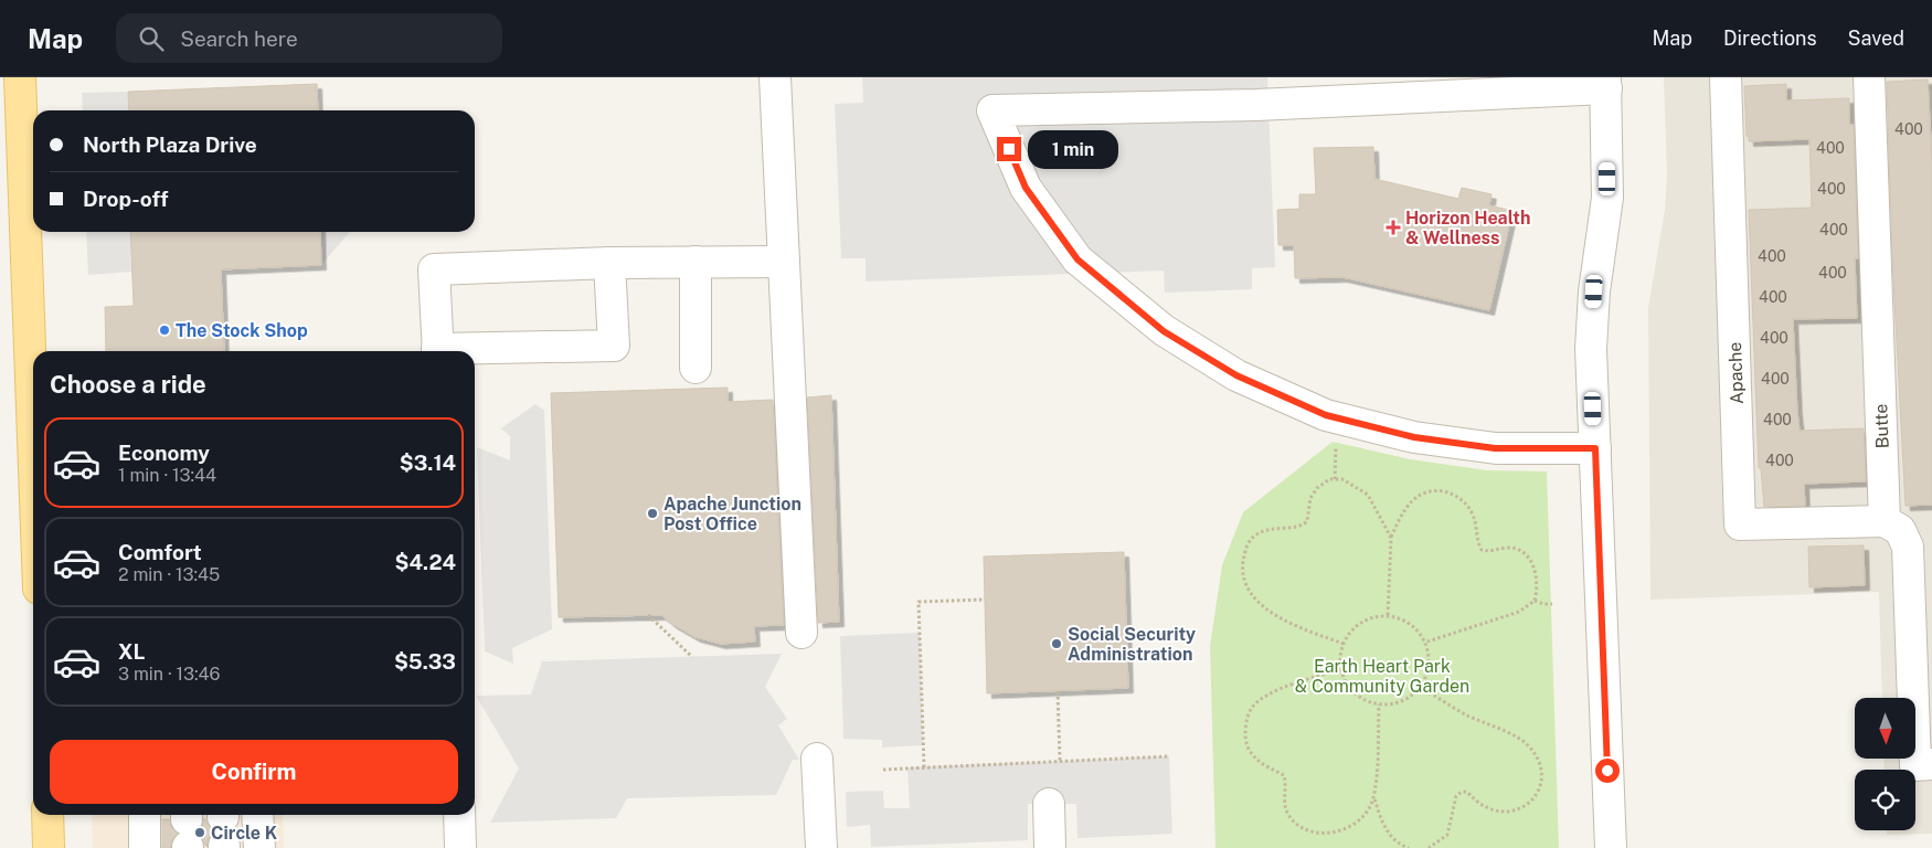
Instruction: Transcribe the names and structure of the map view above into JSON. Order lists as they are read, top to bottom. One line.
{"streets":{"street":["Apache","Butte"]},"crossings":[["Apache","Butte"]],"parks":["Earth Heart Park & Community Garden"],"places":{"health":["Horizon Health & Wellness"],"other":["The Stock Shop","Apache Junction Post Office","Social Security Administration","Circle K"]},"house_numbers":["400","400","400","400","400","400","400","400","400","400","400"],"north":"bottom","page":{"header":"Map","search":"Search here","nav":["Map","Directions","Saved"],"banner":["North Plaza Drive","Drop-off"],"bubble":"1 min","heading":"Choose a ride","list":[{"name":"Economy","note":"1 min · 13:44","value":"$3.14"},{"name":"Comfort","note":"2 min · 13:45","value":"$4.24"},{"name":"XL","note":"3 min · 13:46","value":"$5.33"}],"buttons":"Confirm"}}
